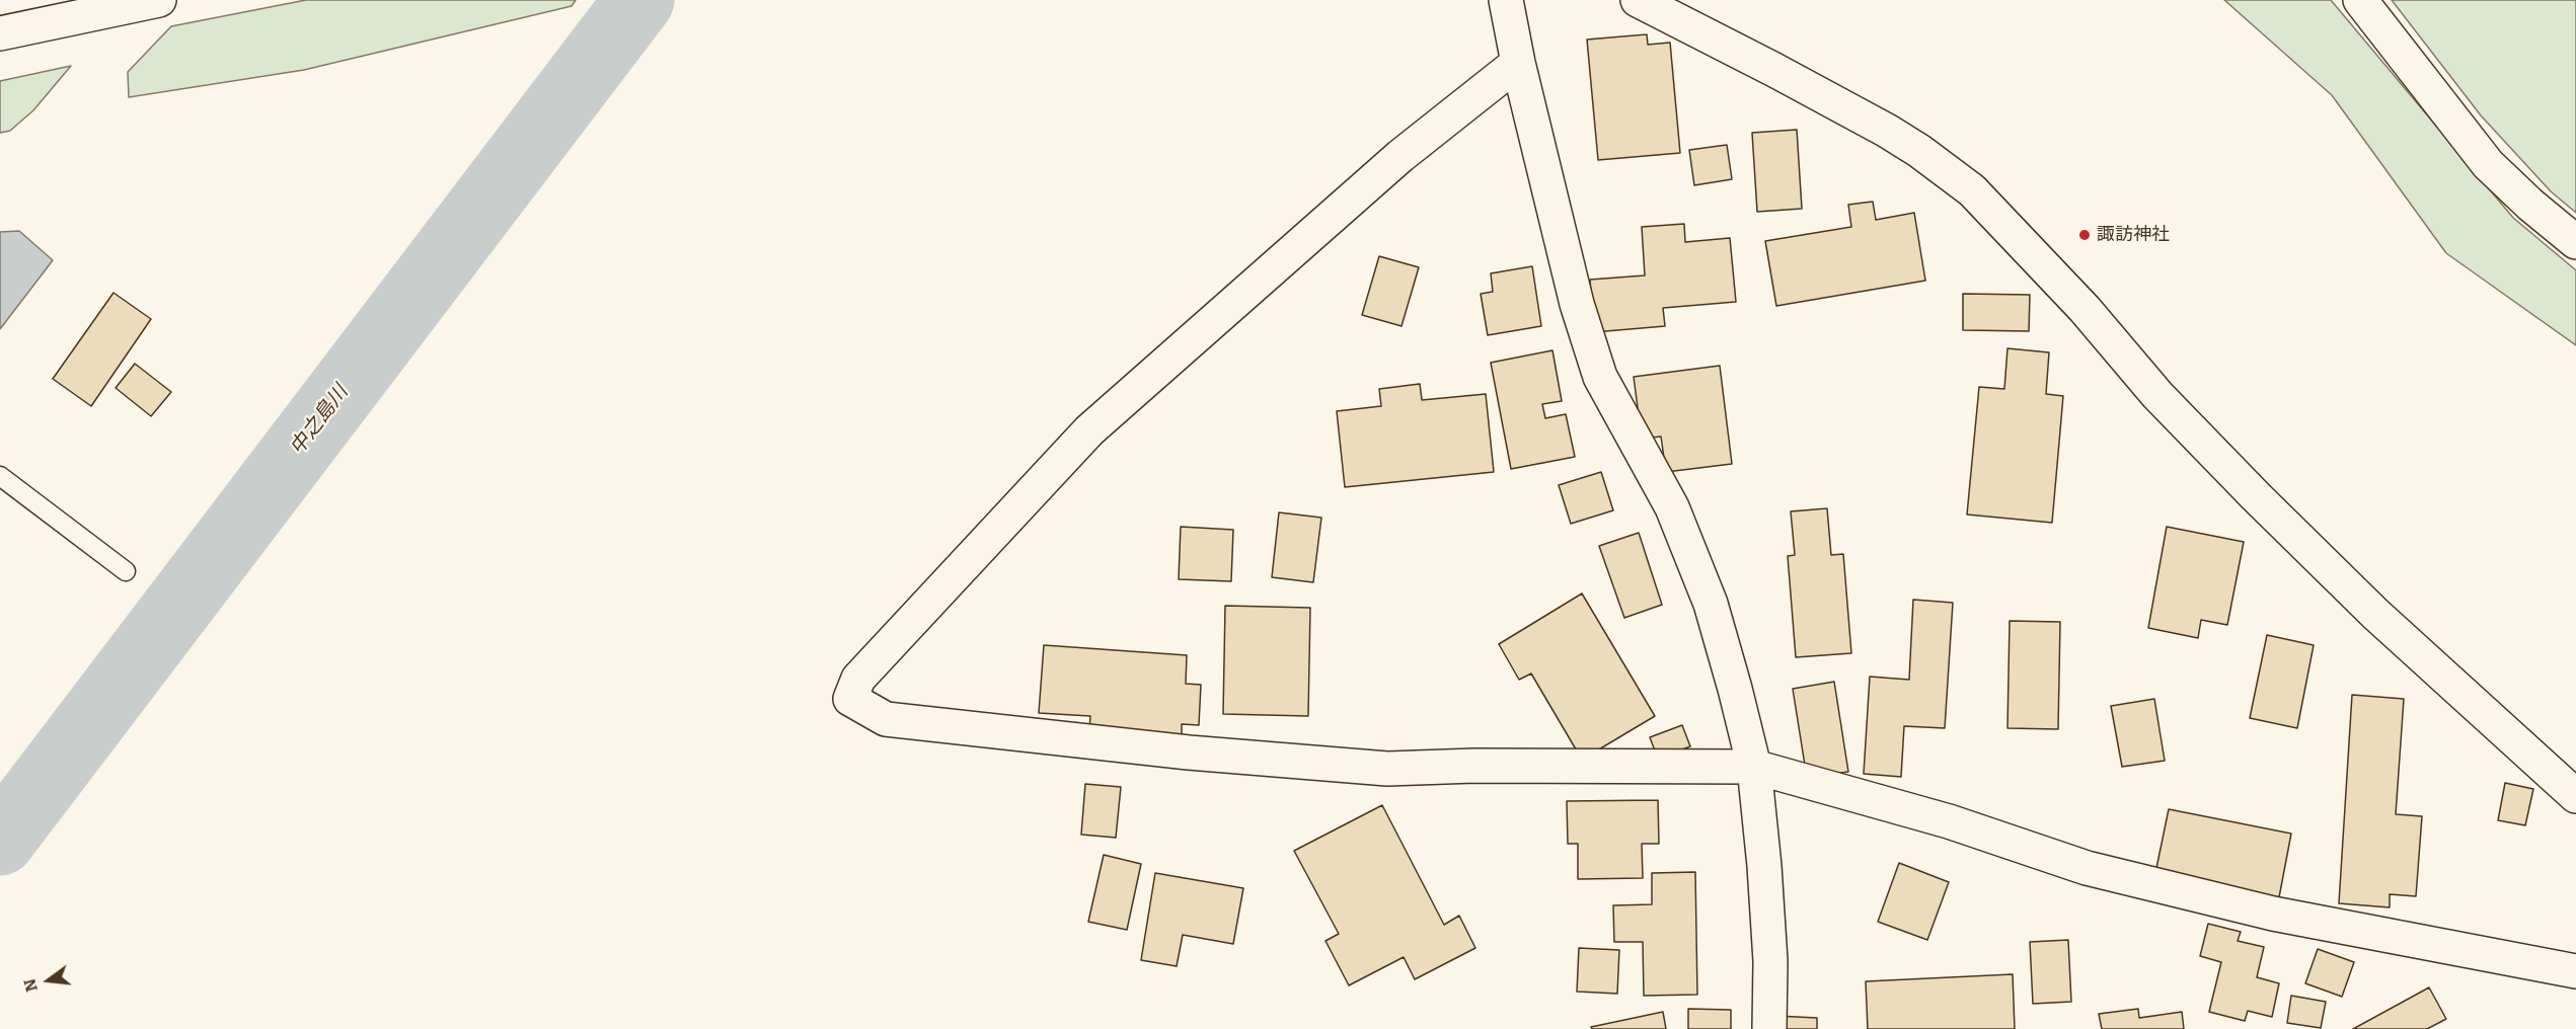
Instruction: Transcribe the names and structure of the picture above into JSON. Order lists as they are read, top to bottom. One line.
{"water":["中之島川"],"places":["諏訪神社"],"north":"left"}
